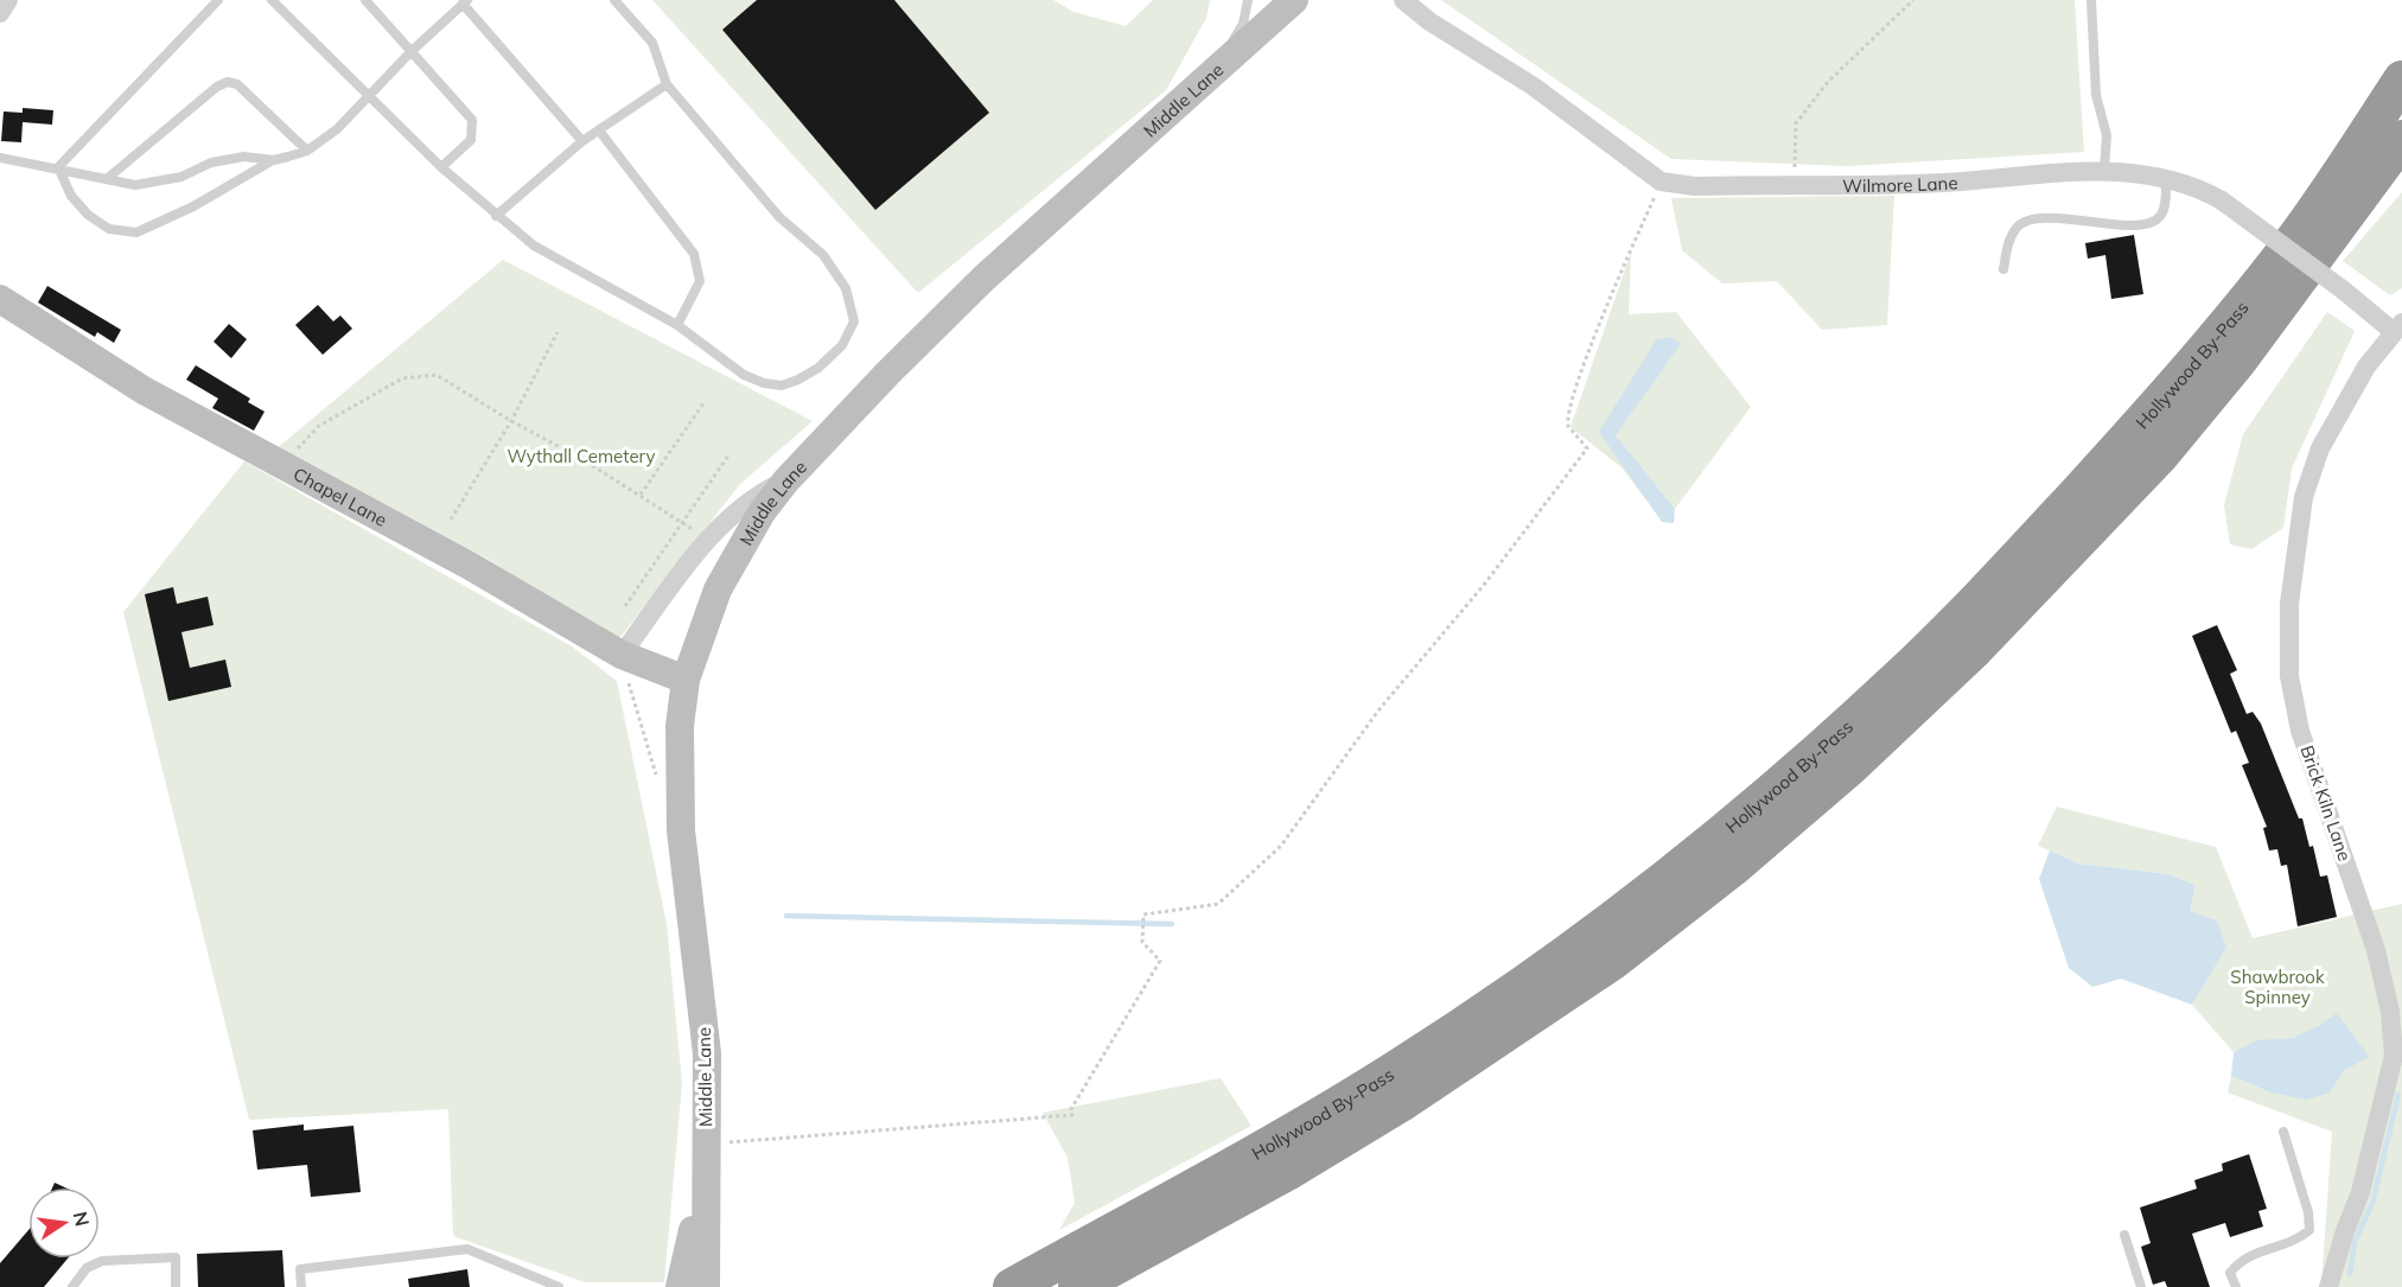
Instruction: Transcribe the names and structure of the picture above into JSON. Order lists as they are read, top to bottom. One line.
{"streets":{"highway":["Hollywood By-Pass"],"street":["Middle Lane","Wilmore Lane","Chapel Lane","Brick Kiln Lane"]},"crossings":[["Middle Lane","Chapel Lane"],["Wilmore Lane","Brick Kiln Lane"]],"parks":["Wythall Cemetery","Shawbrook Spinney"],"north":"right"}
